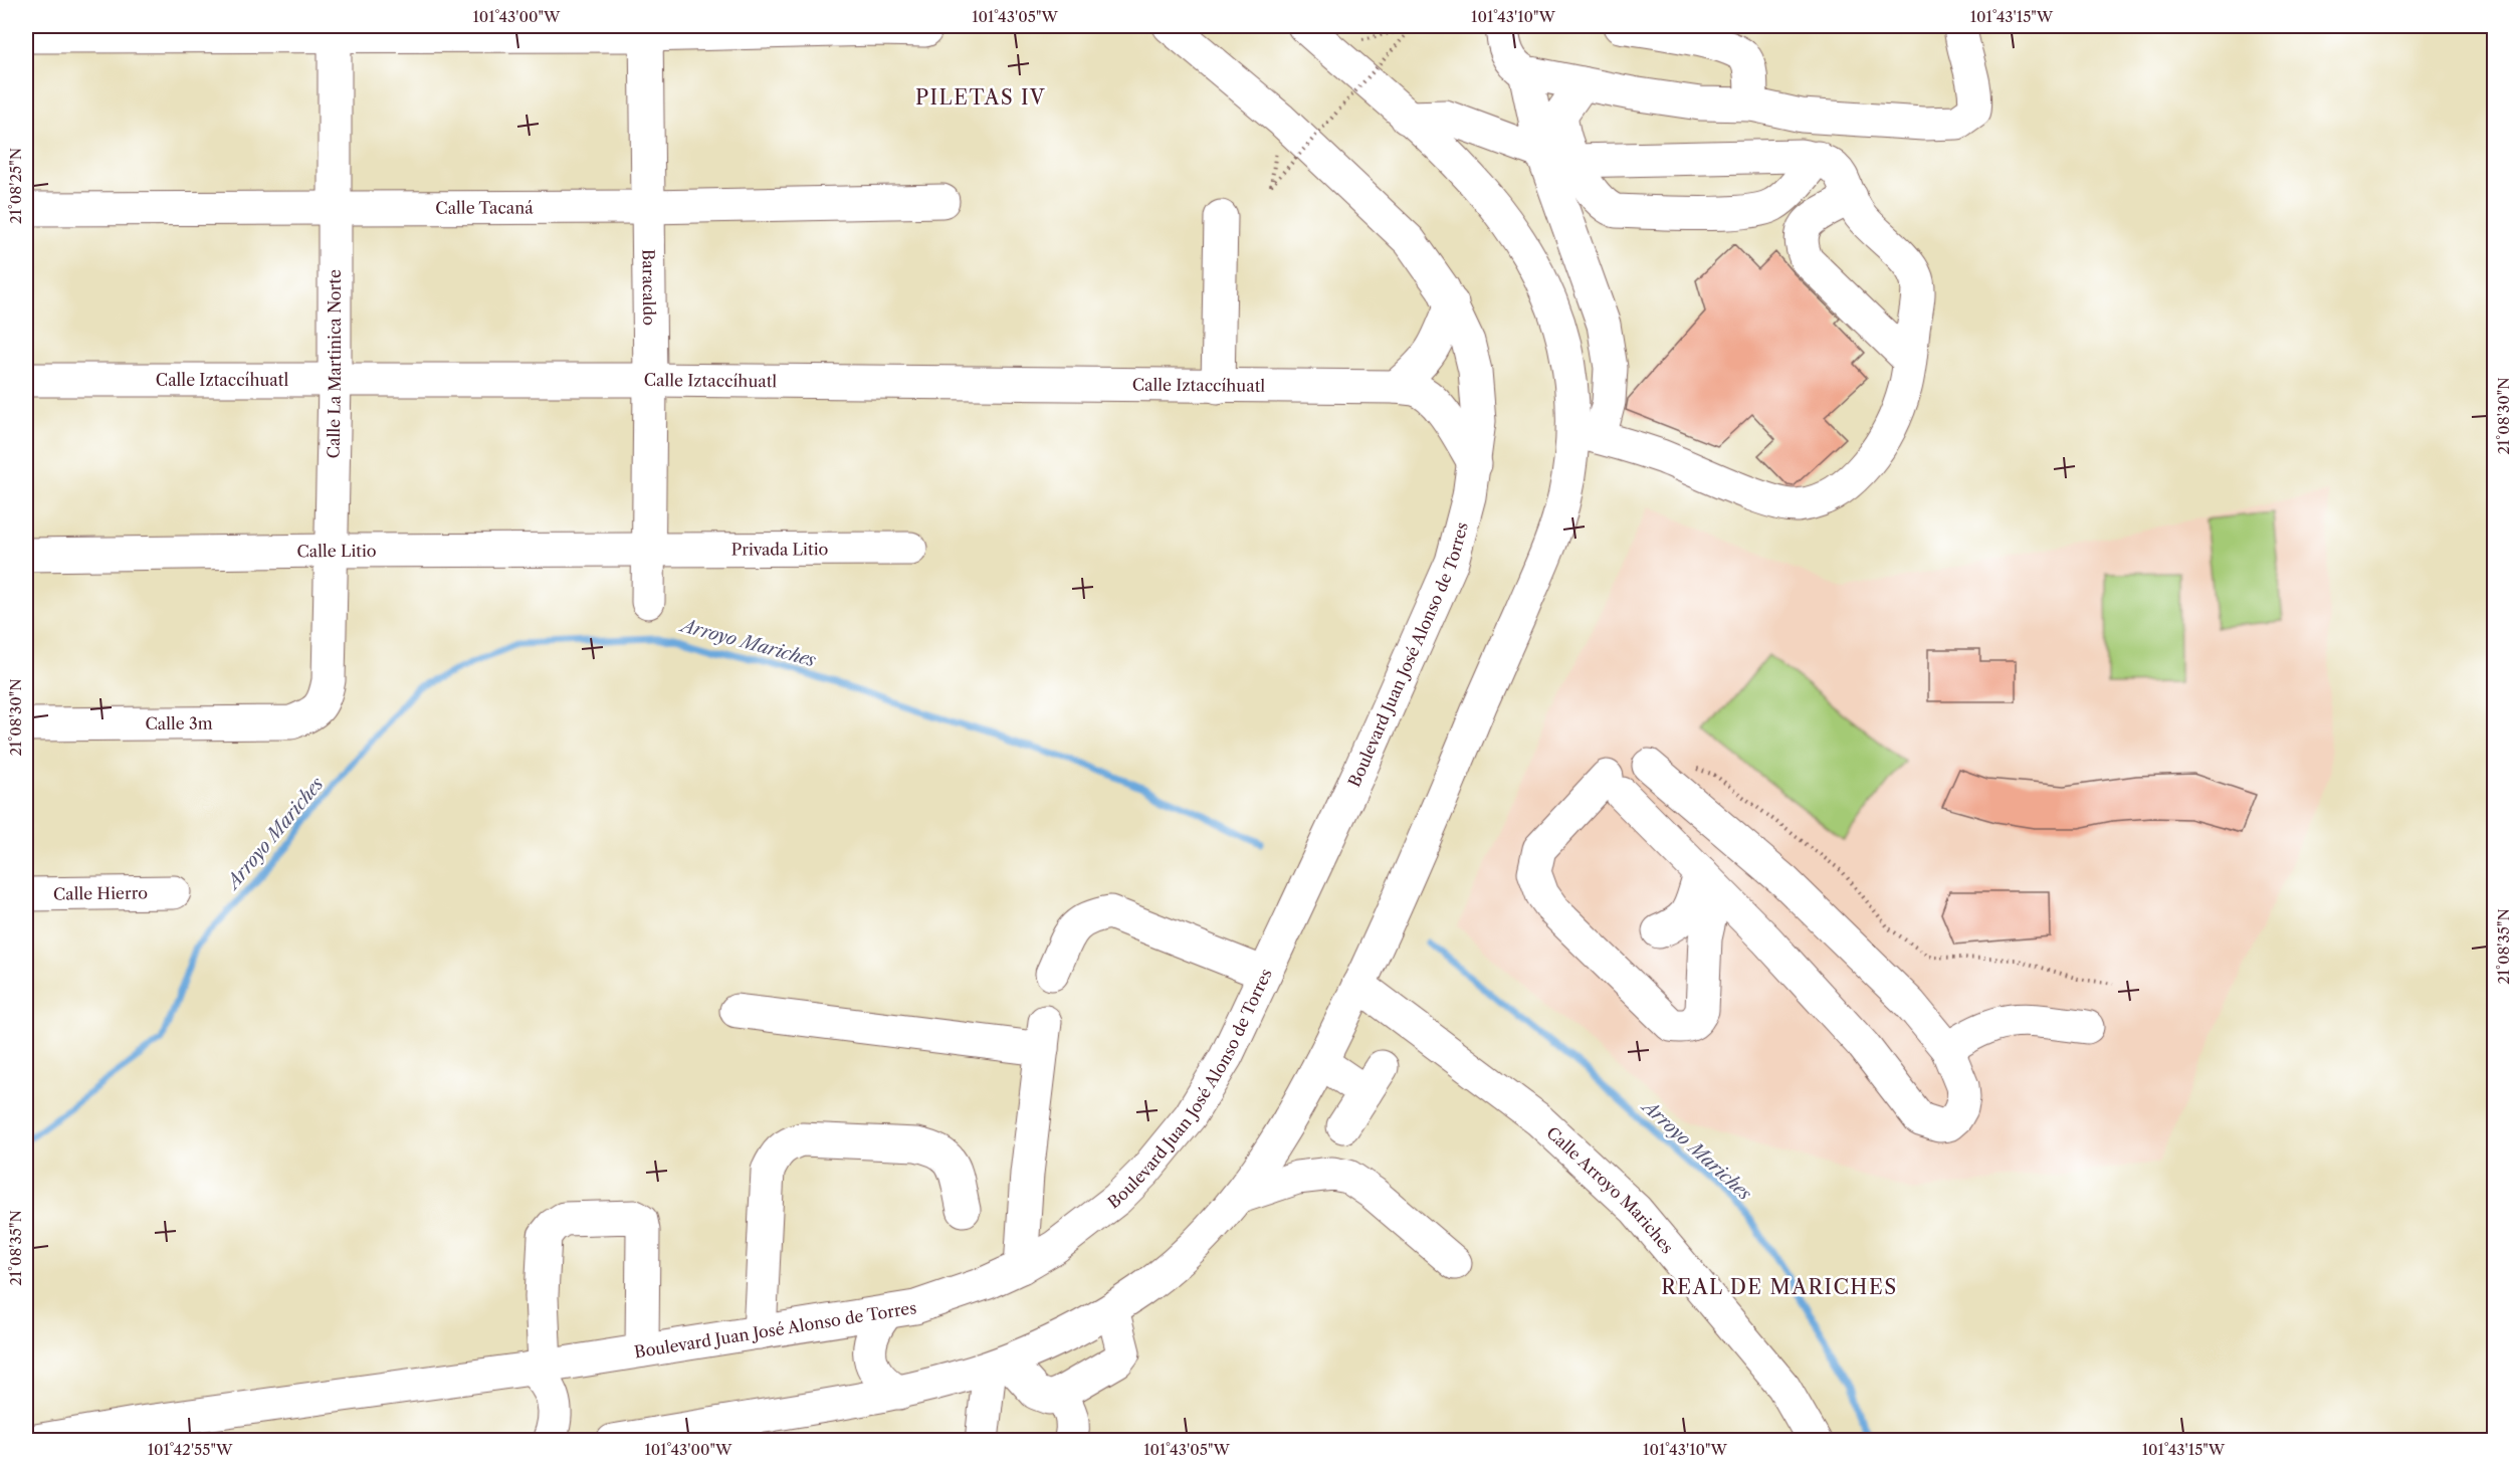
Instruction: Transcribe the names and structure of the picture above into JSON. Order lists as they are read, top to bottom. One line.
{"streets":{"street":["Calle Tacaná","Baracaldo","Calle La Martinica Norte","Calle Iztaccíhuatl","Privada Litio","Calle Litio","Boulevard Juan José Alonso de Torres","Calle 3m","Calle Hierro","Calle Arroyo Mariches"]},"crossings":[["Calle Tacaná","Baracaldo"],["Calle Tacaná","Calle La Martinica Norte"],["Baracaldo","Calle Iztaccíhuatl"],["Baracaldo","Privada Litio"],["Baracaldo","Calle Litio"],["Calle La Martinica Norte","Calle Iztaccíhuatl"],["Calle La Martinica Norte","Calle Litio"],["Calle La Martinica Norte","Calle 3m"],["Calle Iztaccíhuatl","Boulevard Juan José Alonso de Torres"],["Privada Litio","Calle Litio"]],"districts":["PILETAS IV","REAL DE MARICHES"],"water":["Arroyo Mariches"],"coordinates":["101°43'00\"W","101°43'05\"W","101°43'10\"W","101°43'15\"W","21°08'25\"N","21°08'30\"N","21°08'35\"N","101°42'55\"W"]}
